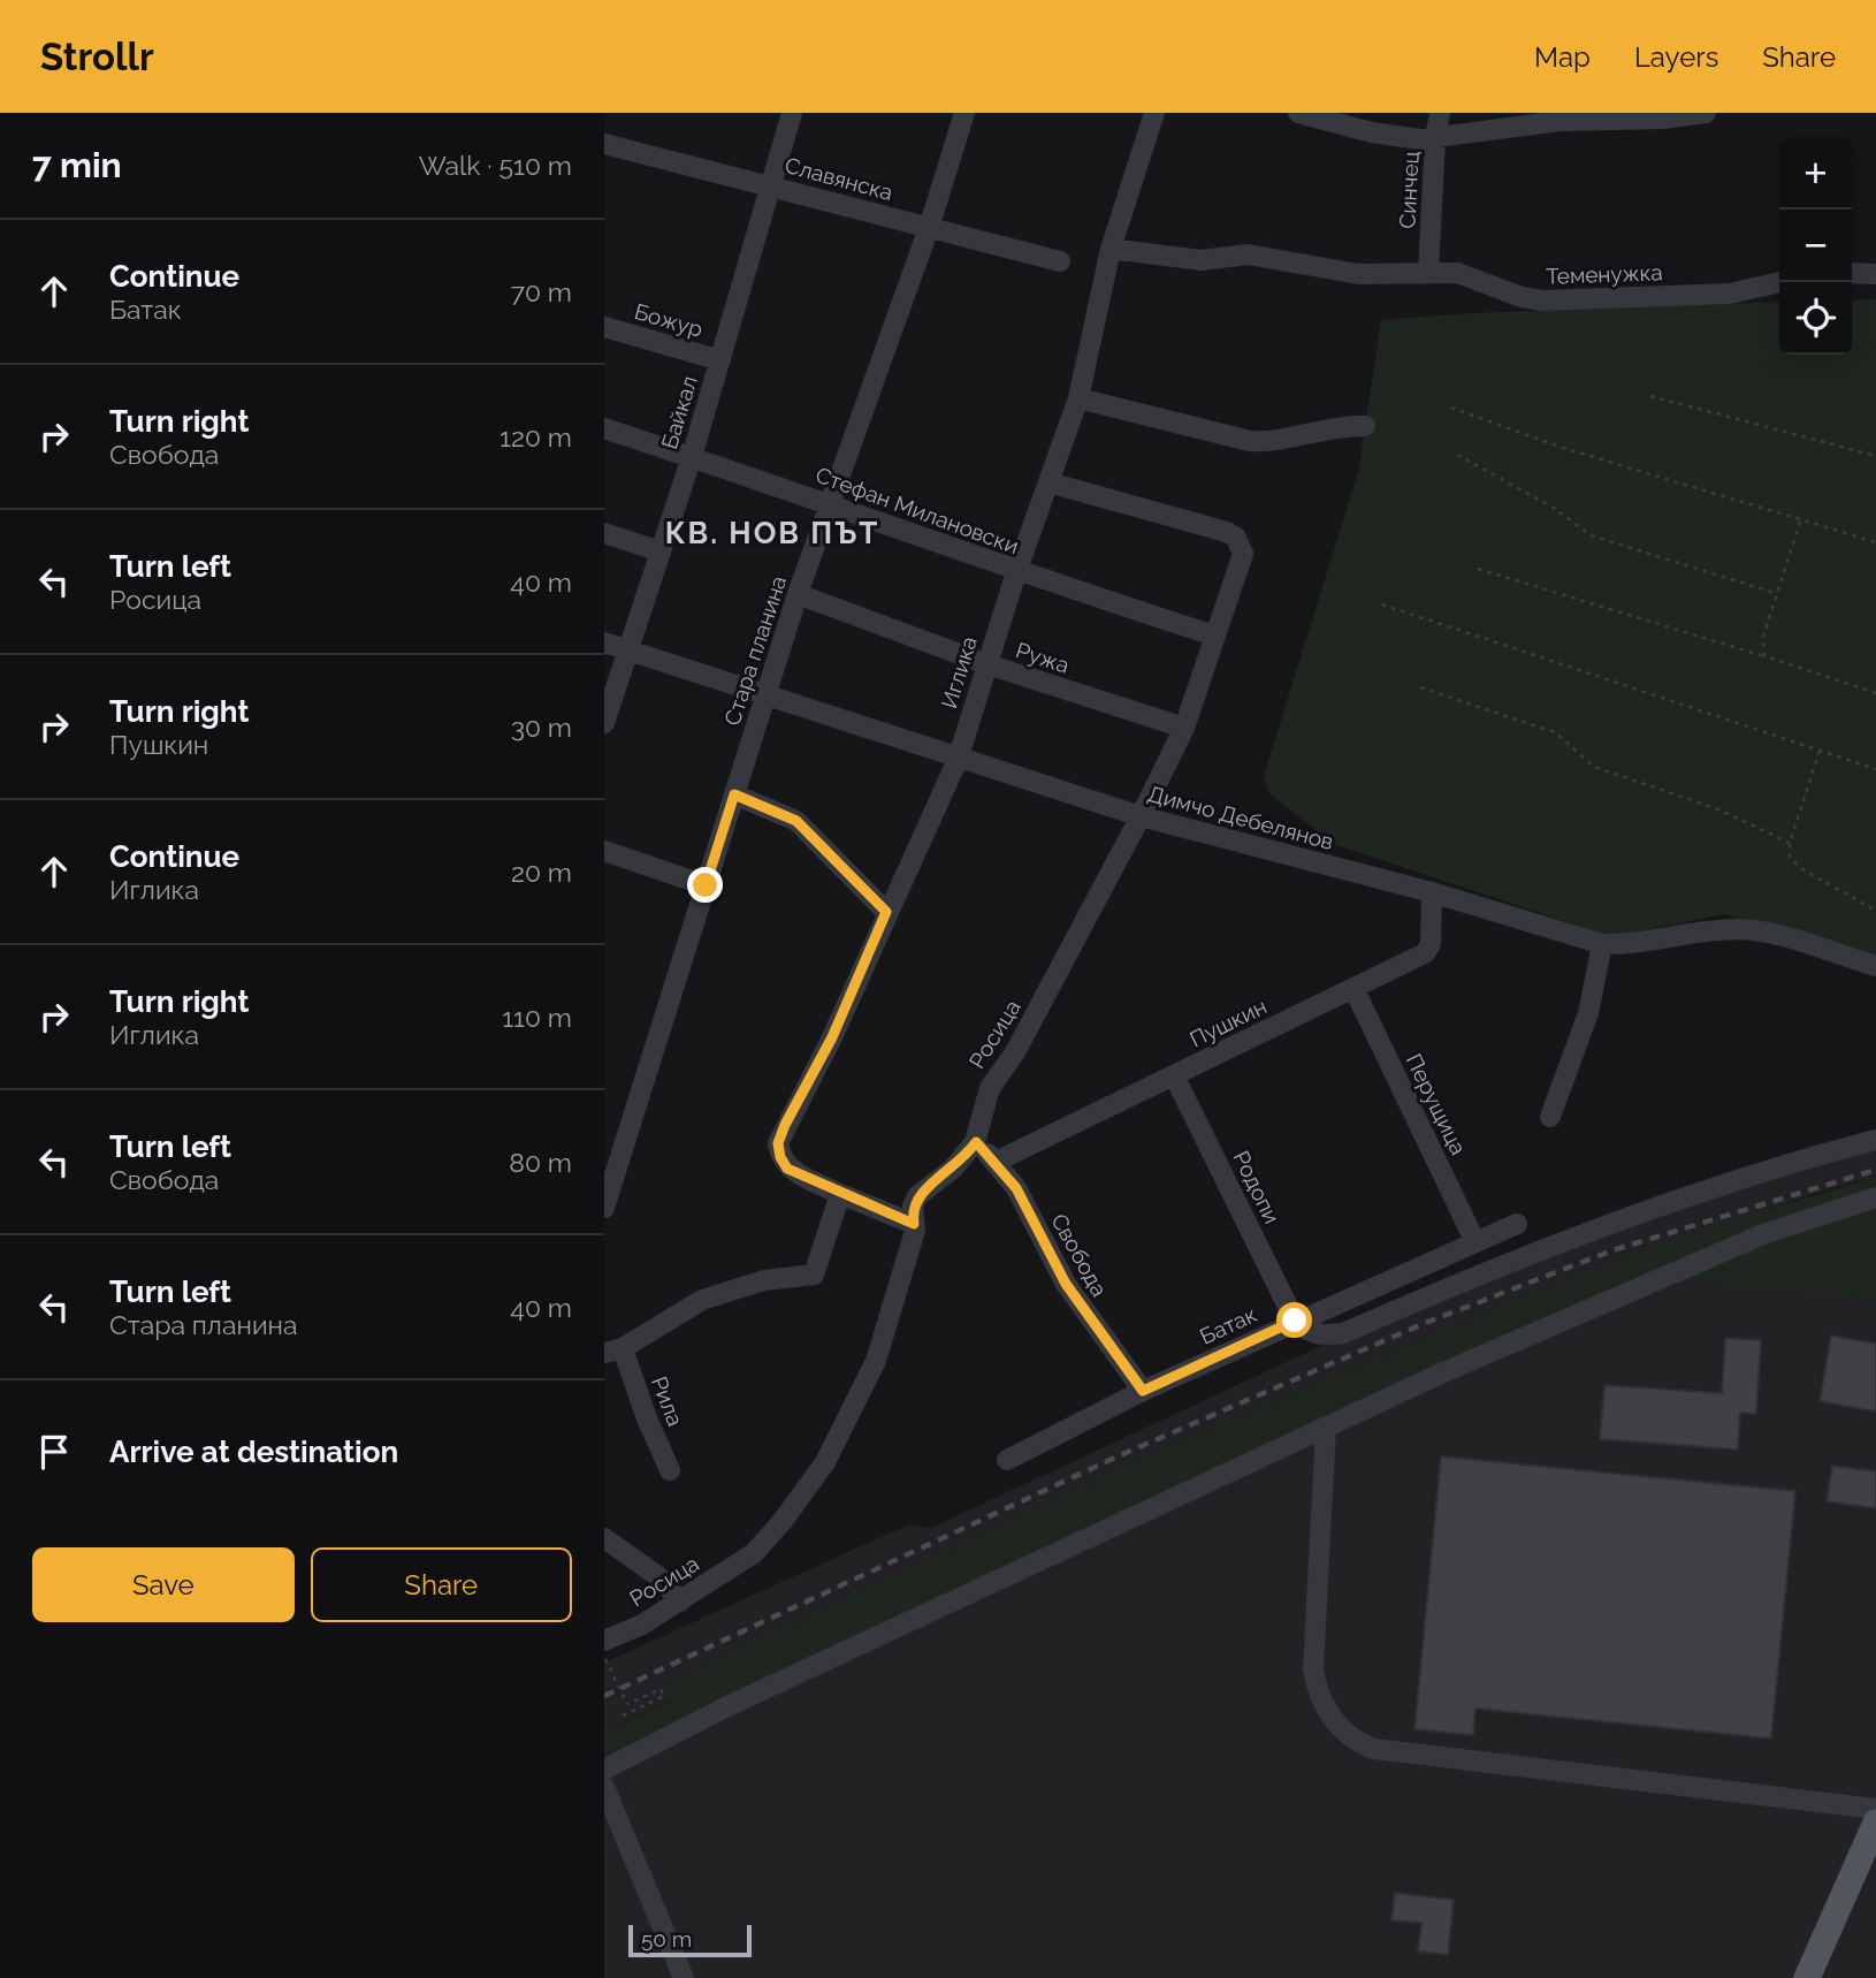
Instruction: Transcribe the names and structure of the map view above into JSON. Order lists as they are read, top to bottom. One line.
{"streets":{"street":["Славянска","Синчец","Теменужка","Божур","Байкал","Стефан Милановски","Стара планина","Ружа","Иглика","Димчо Дебелянов","Пушкин","Росица","Перущица","Родопи","Свобода","Батак","Рила"]},"crossings":[["Славянска","Байкал"],["Славянска","Стара планина"],["Синчец","Теменужка"],["Божур","Байкал"],["Байкал","Стефан Милановски"],["Байкал","Димчо Дебелянов"],["Стефан Милановски","Стара планина"],["Стефан Милановски","Иглика"],["Стефан Милановски","Росица"],["Стара планина","Ружа"],["Стара планина","Димчо Дебелянов"],["Ружа","Иглика"],["Ружа","Росица"],["Иглика","Димчо Дебелянов"],["Иглика","Росица"],["Димчо Дебелянов","Пушкин"],["Димчо Дебелянов","Росица"],["Пушкин","Перущица"],["Пушкин","Родопи"],["Пушкин","Свобода"],["Росица","Свобода"],["Перущица","Батак"],["Родопи","Батак"],["Свобода","Батак"]],"districts":["КВ. НОВ ПЪТ"],"scale_bar":"50 m","page":{"header":"Strollr","nav":["Map","Layers","Share"],"heading":["7 min","Walk · 510 m"],"map_buttons":["+","−"],"list":[["Continue","Батак","70 m"],["Turn right","Свобода","120 m"],["Turn left","Росица","40 m"],["Turn right","Пушкин","30 m"],["Continue","Иглика","20 m"],["Turn right","Иглика","110 m"],["Turn left","Свобода","80 m"],["Turn left","Стара планина","40 m"],"Arrive at destination"],"buttons":["Save","Share"],"scale":"50 m"}}
